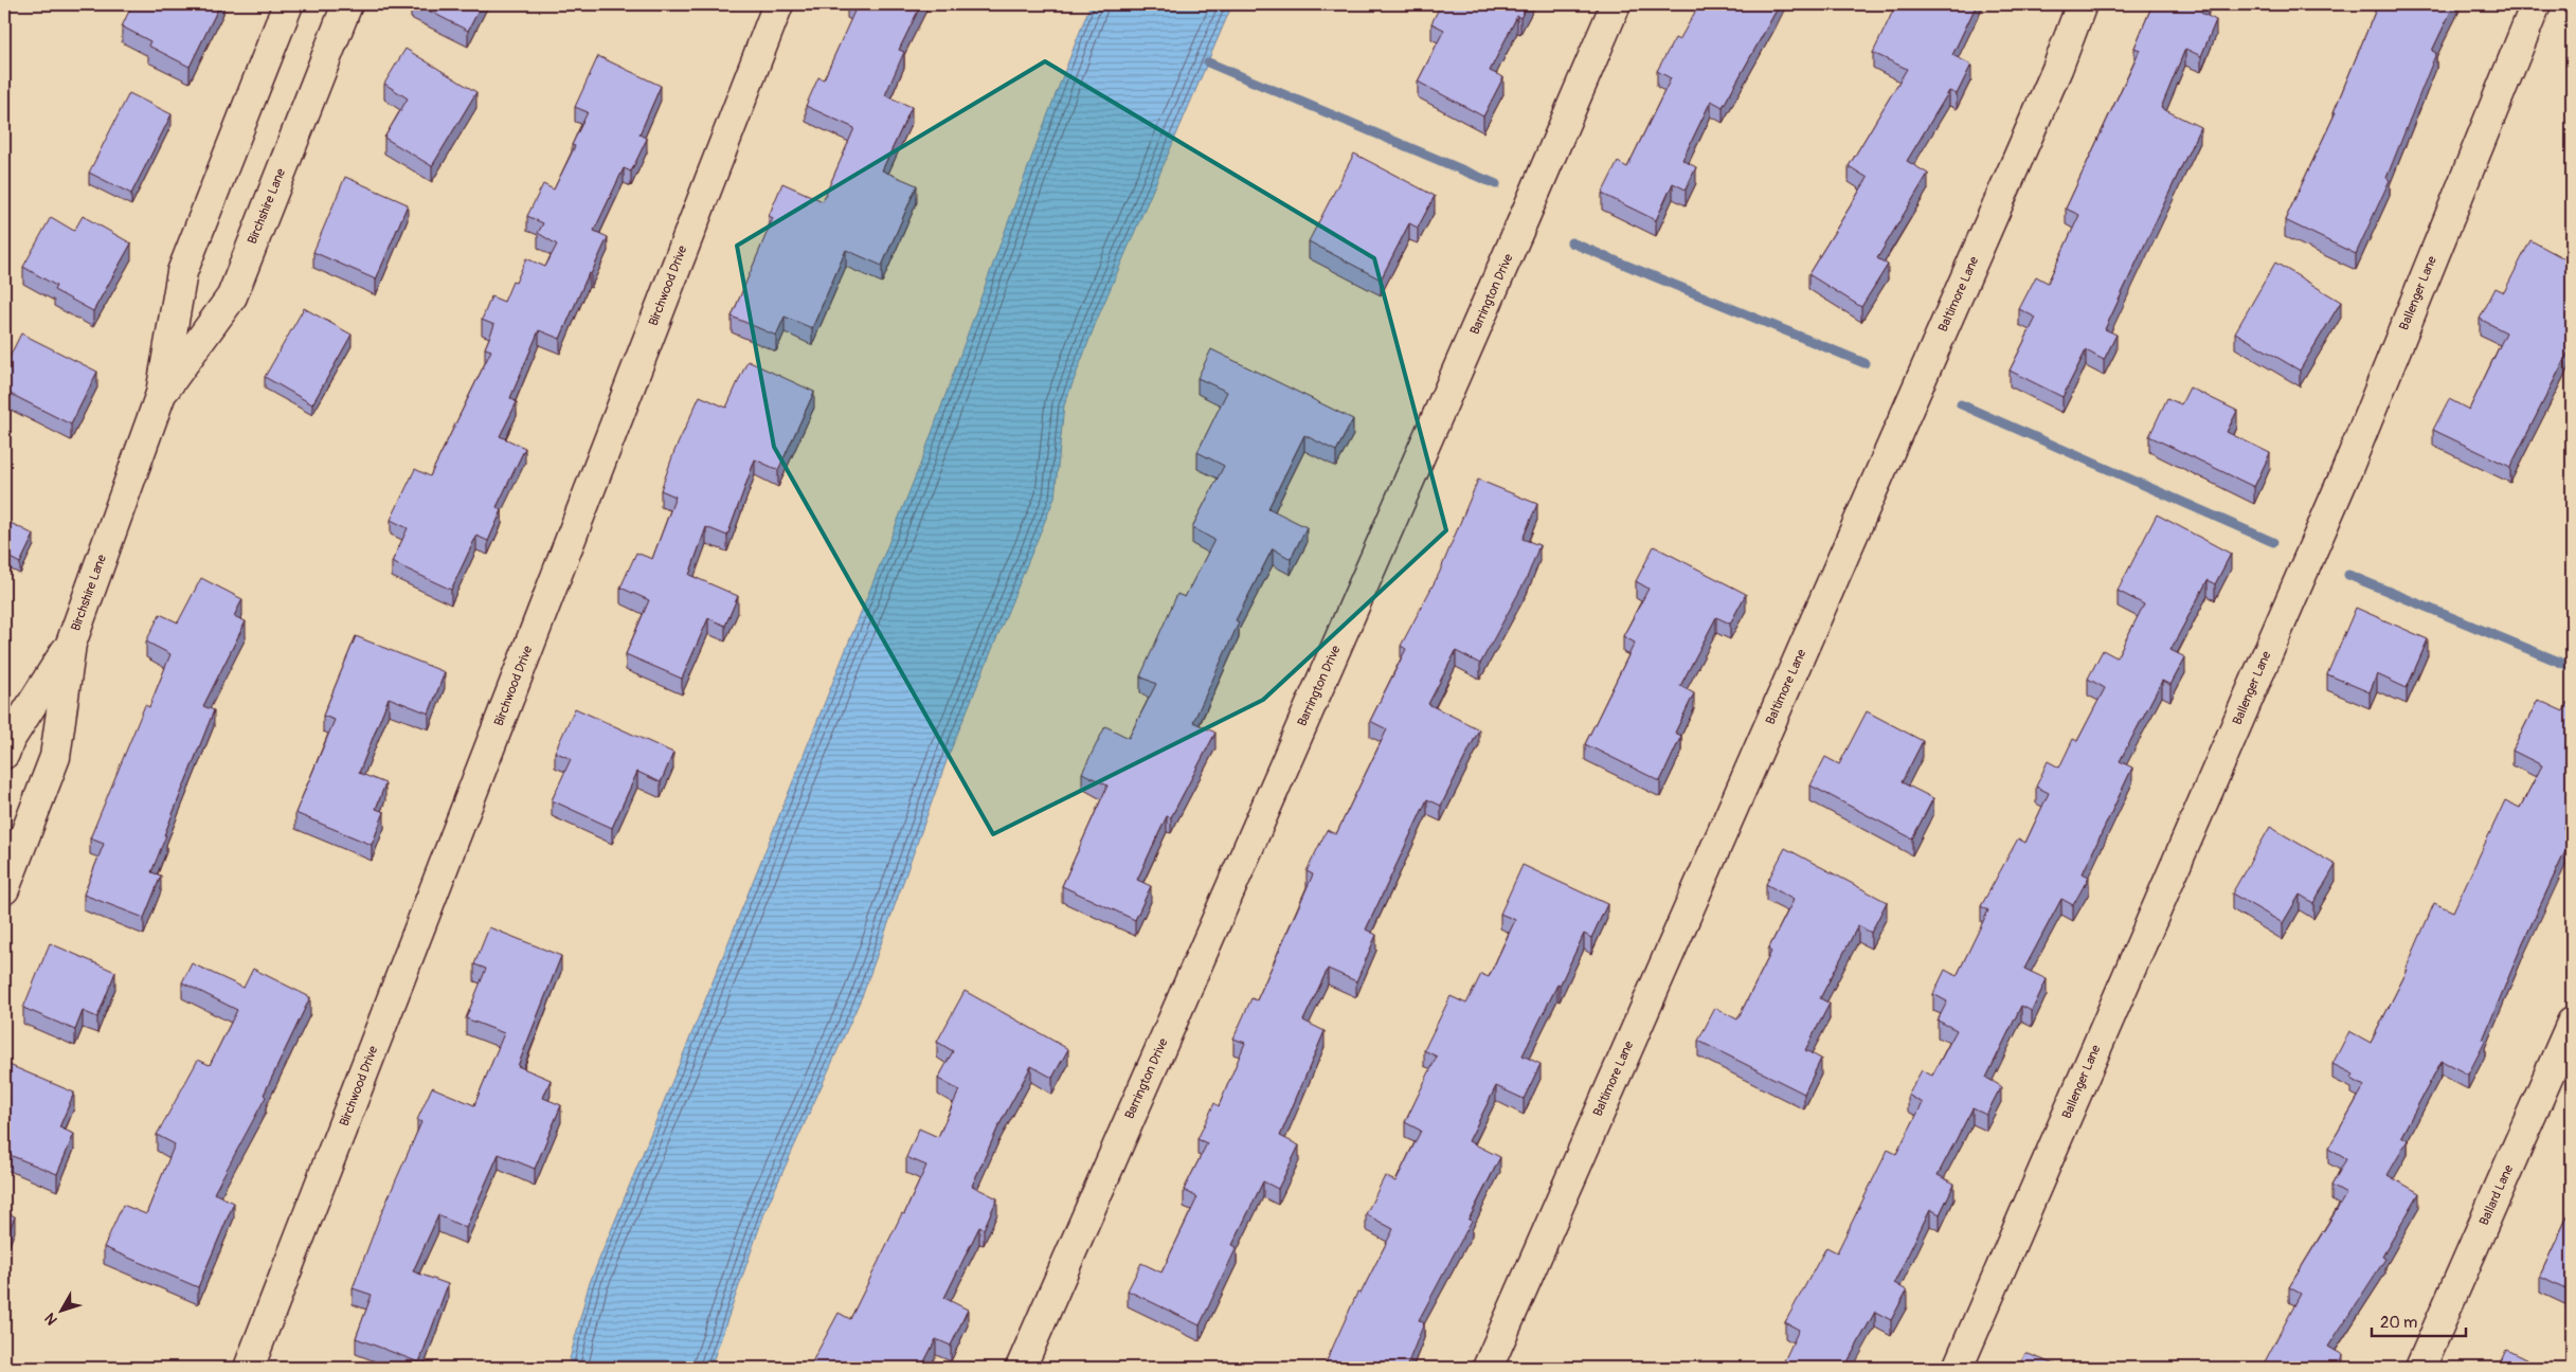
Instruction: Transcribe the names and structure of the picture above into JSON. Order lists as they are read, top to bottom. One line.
{"streets":{"street":["Birchshire Lane","Birchwood Drive","Ballenger Lane","Barrington Drive","Baltimore Lane","Ballard Lane"]},"scale_bar":"20 m","north":"bottom left"}
